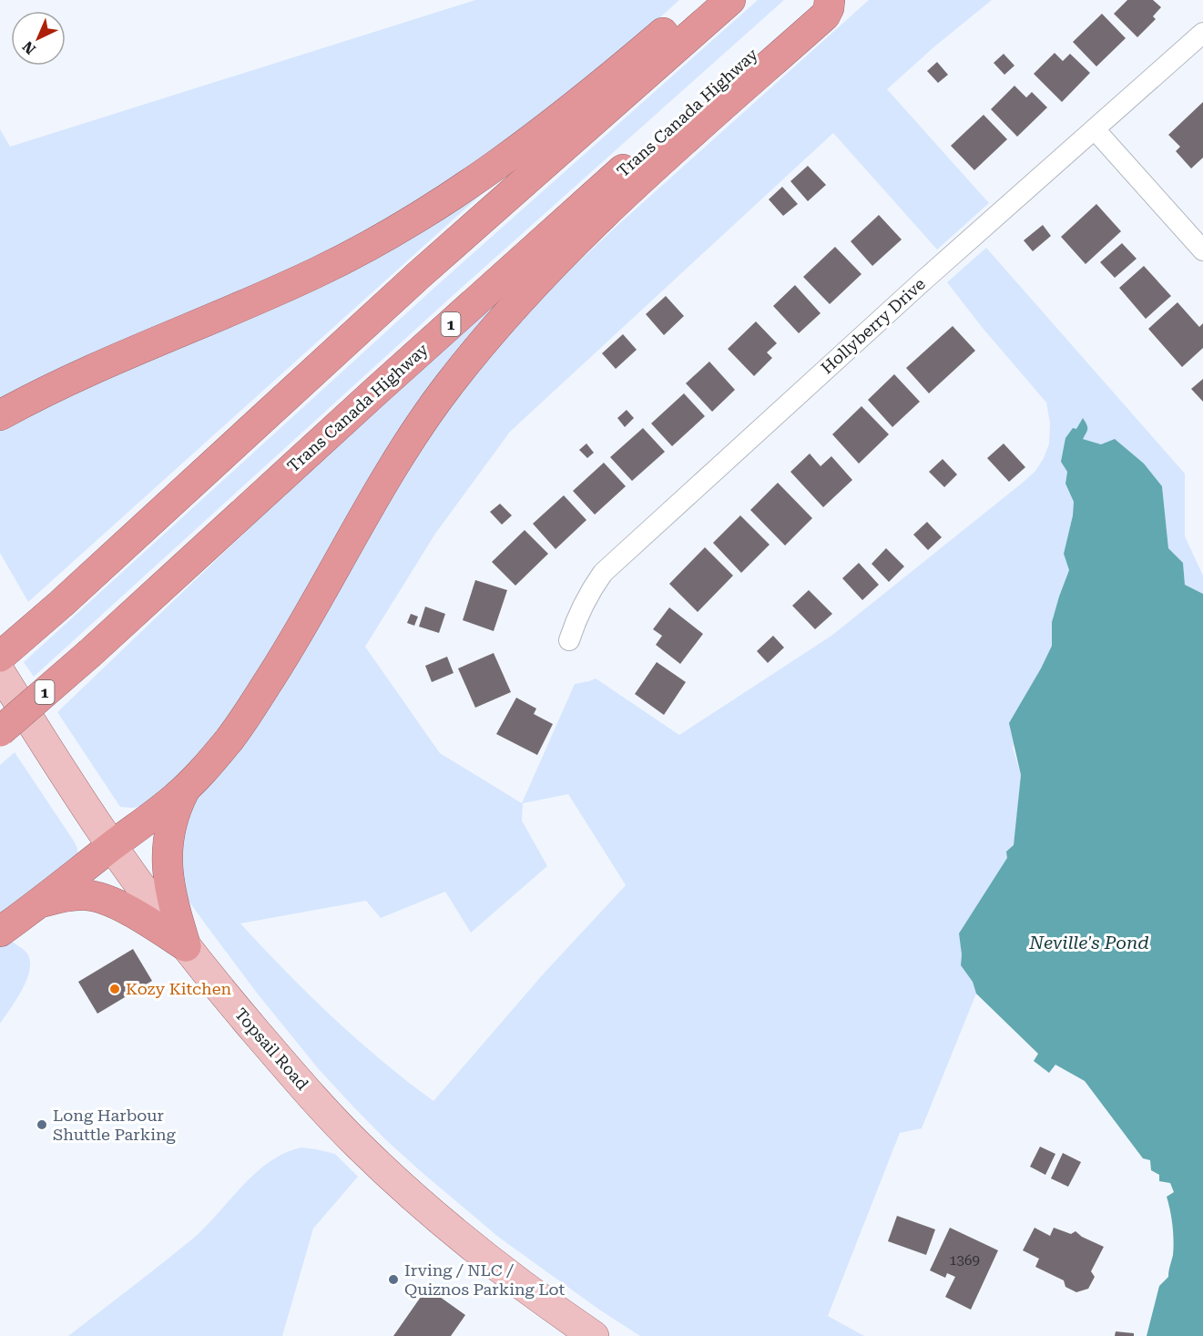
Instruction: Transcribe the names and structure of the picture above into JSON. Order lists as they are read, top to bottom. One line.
{"streets":{"highway":["Trans Canada Highway","1"],"main road":["Topsail Road"],"street":["Hollyberry Drive"]},"water":["Neville's Pond"],"places":["Kozy Kitchen","Long Harbour Shuttle Parking","Irving / NLC / Quiznos Parking Lot"],"house_numbers":["1369"],"north":"bottom left"}
